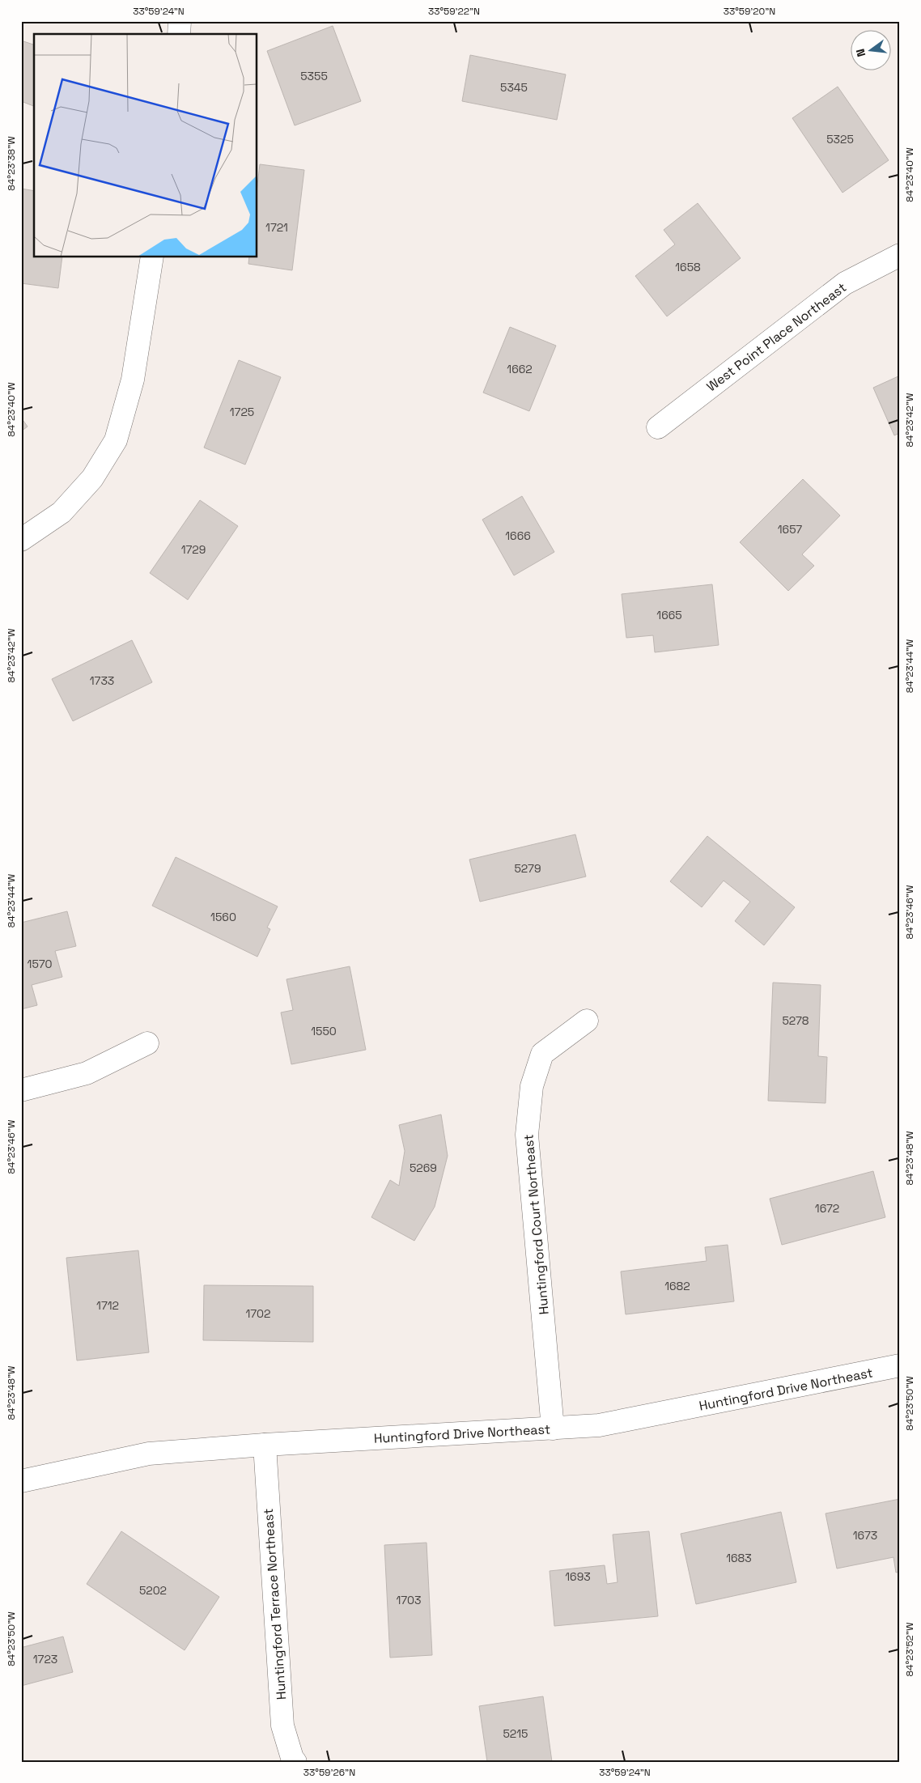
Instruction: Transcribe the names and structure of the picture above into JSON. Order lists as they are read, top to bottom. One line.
{"streets":{"street":["West Point Place Northeast","Huntingford Court Northeast","Huntingford Drive Northeast","Huntingford Terrace Northeast"]},"crossings":[["Huntingford Court Northeast","Huntingford Drive Northeast"],["Huntingford Drive Northeast","Huntingford Terrace Northeast"]],"house_numbers":["5355","5345","5325","1721","1658","1662","1725","1657","1666","1729","1665","1733","5279","1560","1570","5278","1550","5269","1672","1682","1712","1702","1673","1683","1693","5202","1703","1723","5215"],"north":"left","coordinates":["33°59'24\"N","33°59'22\"N","33°59'20\"N","84°23'38\"W","84°23'40\"W","84°23'42\"W","84°23'44\"W","84°23'46\"W","84°23'48\"W","84°23'50\"W","84°23'52\"W","33°59'26\"N"]}
